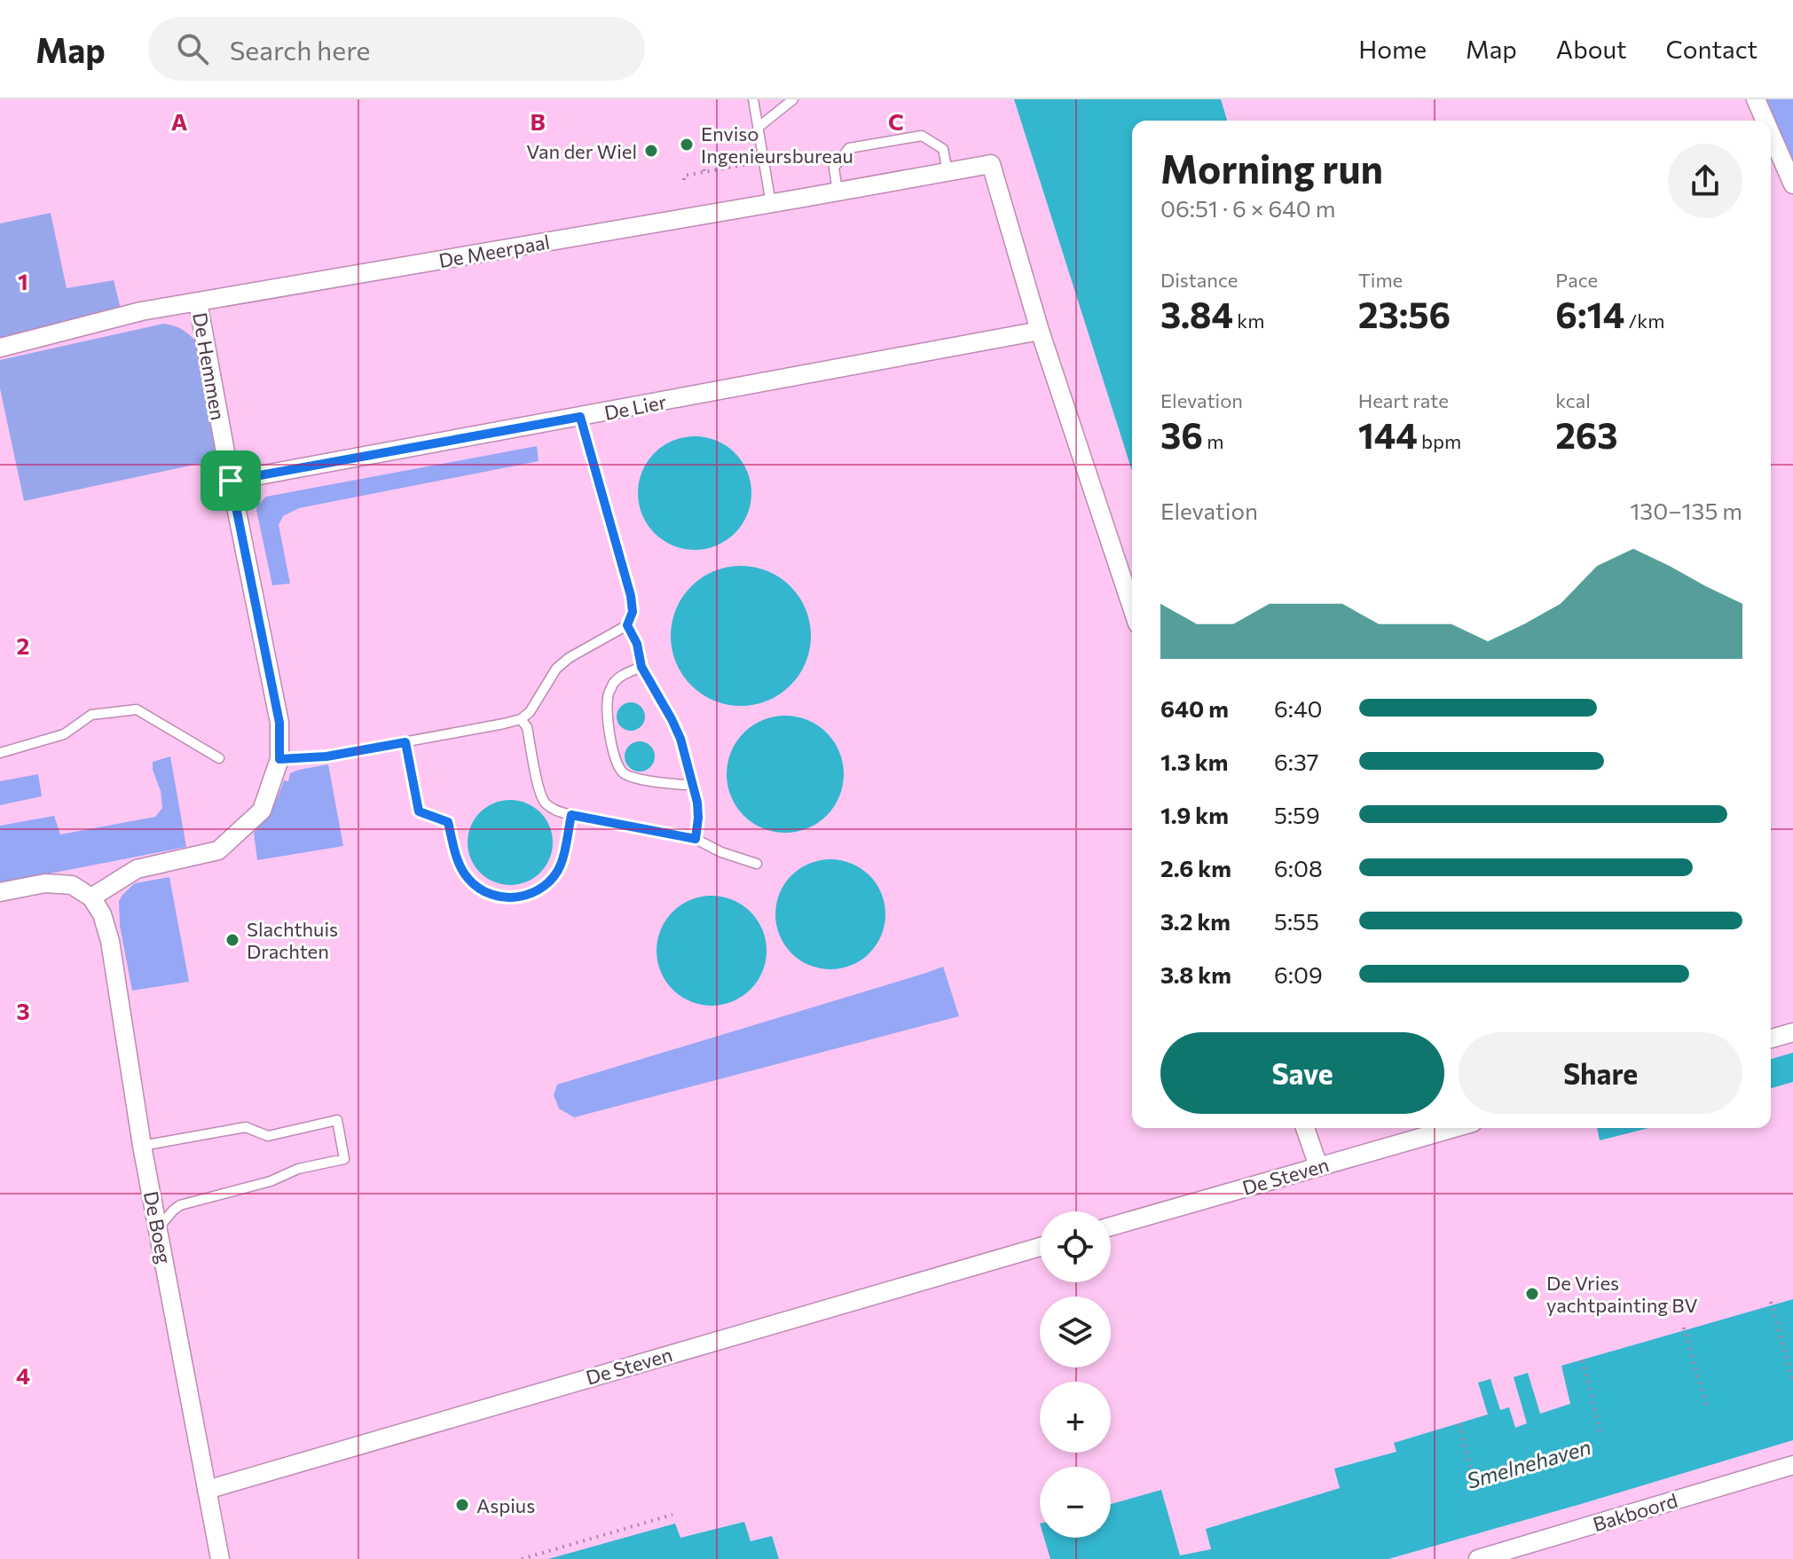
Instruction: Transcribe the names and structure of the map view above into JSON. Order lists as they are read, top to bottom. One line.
{"streets":{"street":["De Meerpaal","De Hemmen","De Lier","De Steven","De Boeg","Bakboord"]},"crossings":[["De Meerpaal","De Hemmen"],["De Meerpaal","De Lier"],["De Hemmen","De Lier"],["De Hemmen","De Boeg"],["De Steven","De Boeg"]],"water":["Smelnehaven"],"places":["Enviso Ingenieursbureau","Van der Wiel","Slachthuis Drachten","De Vries yachtpainting BV","Aspius"],"page":{"header":"Map","search":"Search here","nav":["Home","Map","About","Contact"],"heading":["Morning run","06:51 · 6 × 640 m"],"stats":[["Distance","3.84 km"],["Time","23:56"],["Pace","6:14 /km"],["Elevation","36 m"],["Heart rate","144 bpm"],["kcal","263"]],"chart":["Elevation","130–135 m"],"list":[{"name":"640 m","note":"6:40"},{"name":"1.3 km","note":"6:37"},{"name":"1.9 km","note":"5:59"},{"name":"2.6 km","note":"6:08"},{"name":"3.2 km","note":"5:55"},{"name":"3.8 km","note":"6:09"}],"buttons":["Save","Share"],"map_buttons":["+","−"]},"grid":{"columns":["A","B","C"],"rows":["1","2","3","4"]}}
